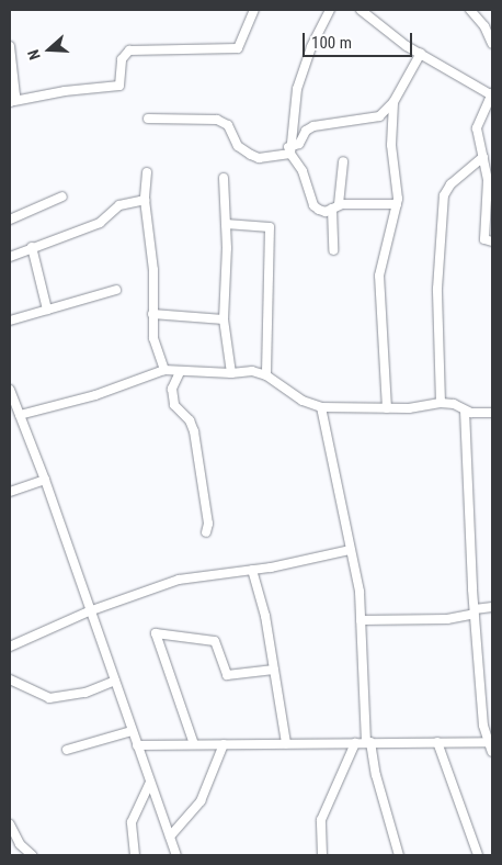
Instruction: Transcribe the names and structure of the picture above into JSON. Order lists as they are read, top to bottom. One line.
{"scale_bar":"100 m","north":"left"}
